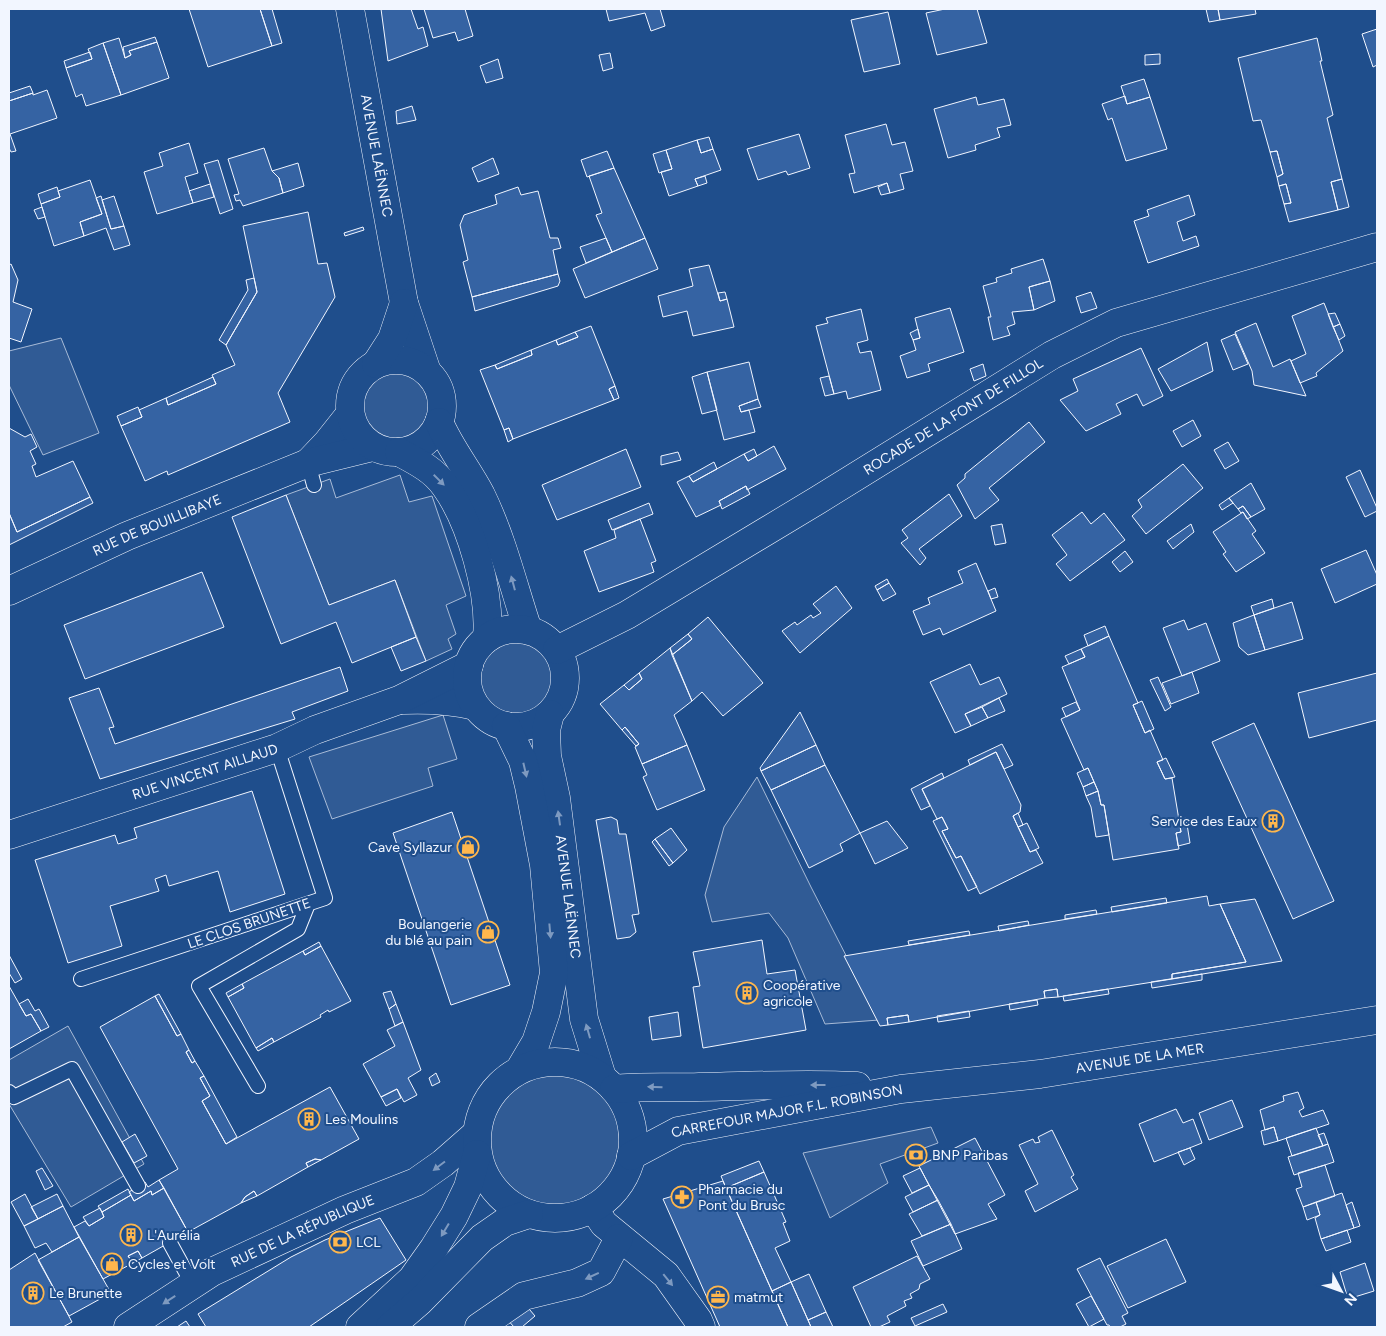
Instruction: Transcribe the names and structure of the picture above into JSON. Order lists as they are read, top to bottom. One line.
{"streets":{"main road":["AVENUE LAËNNEC","ROCADE DE LA FONT DE FILLOL","RUE DE BOUILLIBAYE","RUE VINCENT AILLAUD","AVENUE DE LA MER","CARREFOUR MAJOR F.L. ROBINSON","RUE DE LA RÉPUBLIQUE"],"lane":["LE CLOS BRUNETTE"]},"crossings":[["AVENUE LAËNNEC","ROCADE DE LA FONT DE FILLOL"],["AVENUE LAËNNEC","RUE DE BOUILLIBAYE"],["AVENUE LAËNNEC","RUE VINCENT AILLAUD"],["AVENUE LAËNNEC","CARREFOUR MAJOR F.L. ROBINSON"],["AVENUE LAËNNEC","RUE DE LA RÉPUBLIQUE"],["ROCADE DE LA FONT DE FILLOL","RUE VINCENT AILLAUD"],["RUE VINCENT AILLAUD","LE CLOS BRUNETTE"],["AVENUE DE LA MER","CARREFOUR MAJOR F.L. ROBINSON"],["CARREFOUR MAJOR F.L. ROBINSON","RUE DE LA RÉPUBLIQUE"]],"places":{"building":["Service des Eaux","Coopérative agricole","Les Moulins","L'Aurélia","Le Brunette"],"shop":["Cave Syllazur","Boulangerie du blé au pain","Cycles et Volt"],"bank":["BNP Paribas","LCL"],"pharmacy":["Pharmacie du Pont du Brusc"],"office":["matmut"]},"north":"bottom right"}
